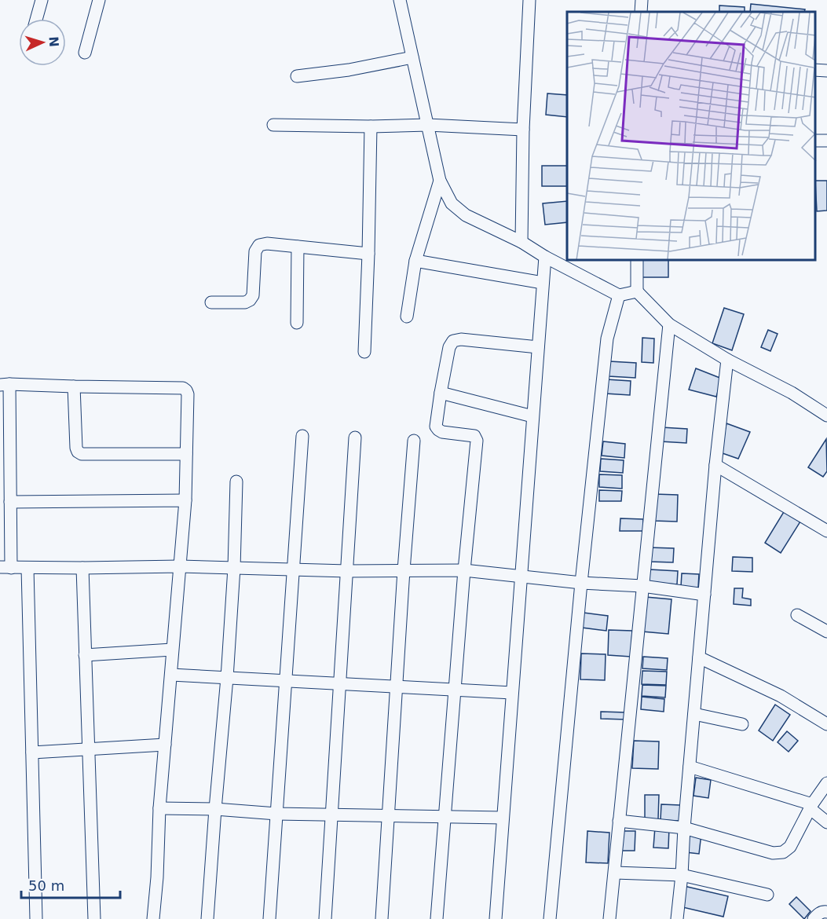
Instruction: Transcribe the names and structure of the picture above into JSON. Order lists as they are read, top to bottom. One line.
{"scale_bar":"50 m","north":"right"}
